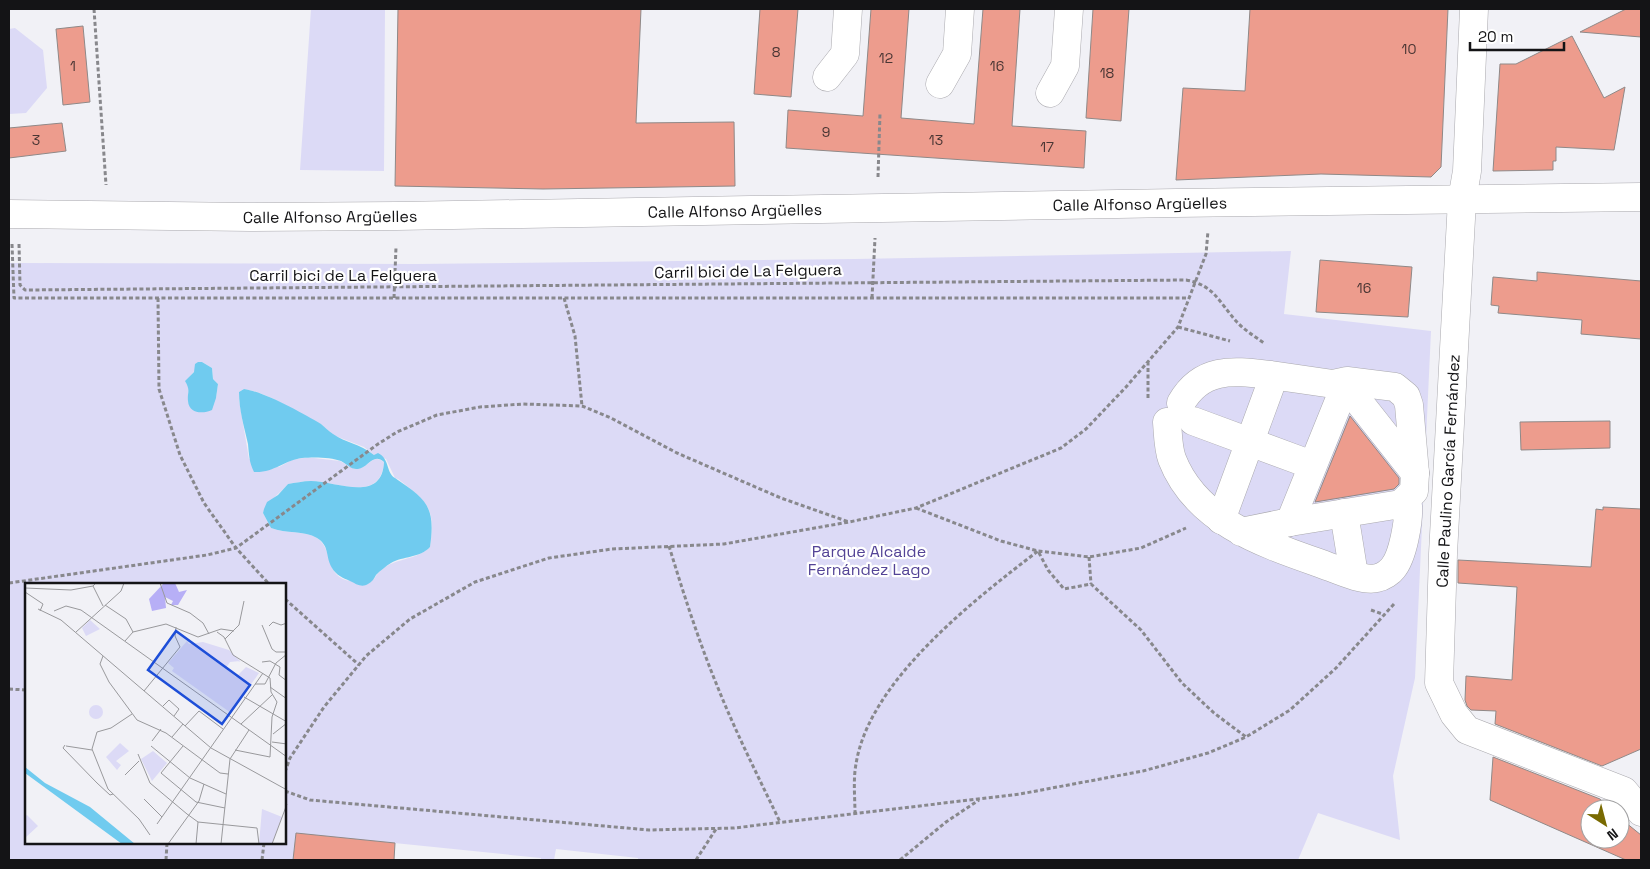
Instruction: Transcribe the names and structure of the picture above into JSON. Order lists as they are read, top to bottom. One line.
{"streets":{"street":["Calle Alfonso Argüelles","Calle Paulino García Fernández"],"path":["Carril bici de La Felguera"]},"crossings":[["Calle Alfonso Argüelles","Carril bici de La Felguera"],["Calle Alfonso Argüelles","Calle Paulino García Fernández"]],"parks":["Parque Alcalde Fernández Lago"],"house_numbers":["10","8","12","1","16","18","9","3","13","17","16"],"scale_bar":"20 m","north":"bottom right"}
